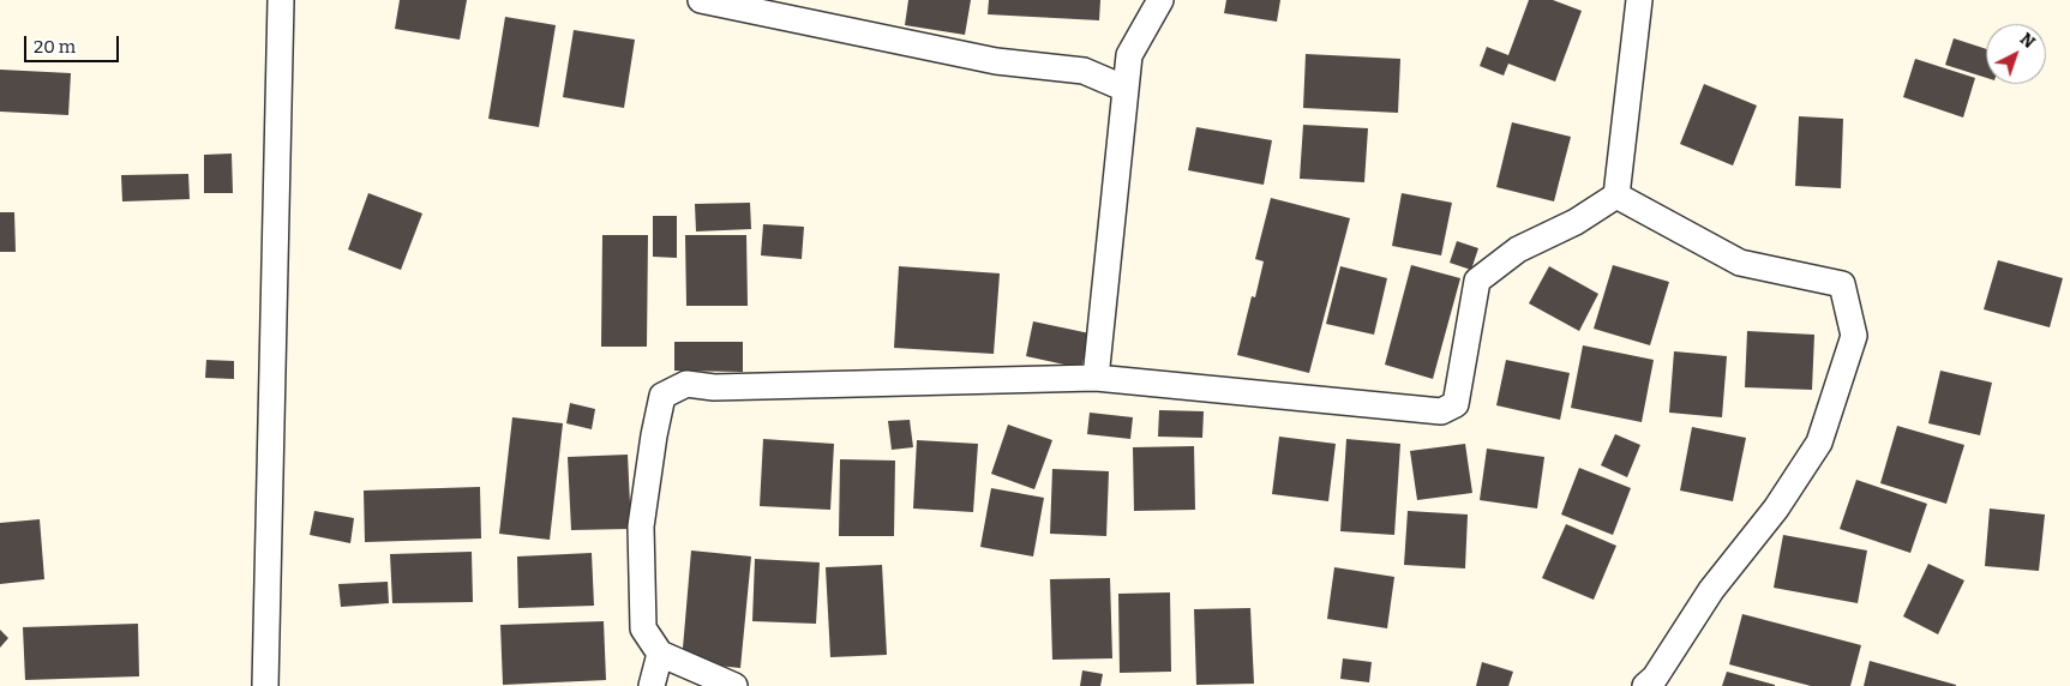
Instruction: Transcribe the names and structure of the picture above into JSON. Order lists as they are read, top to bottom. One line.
{"scale_bar":"20 m","north":"top right"}
